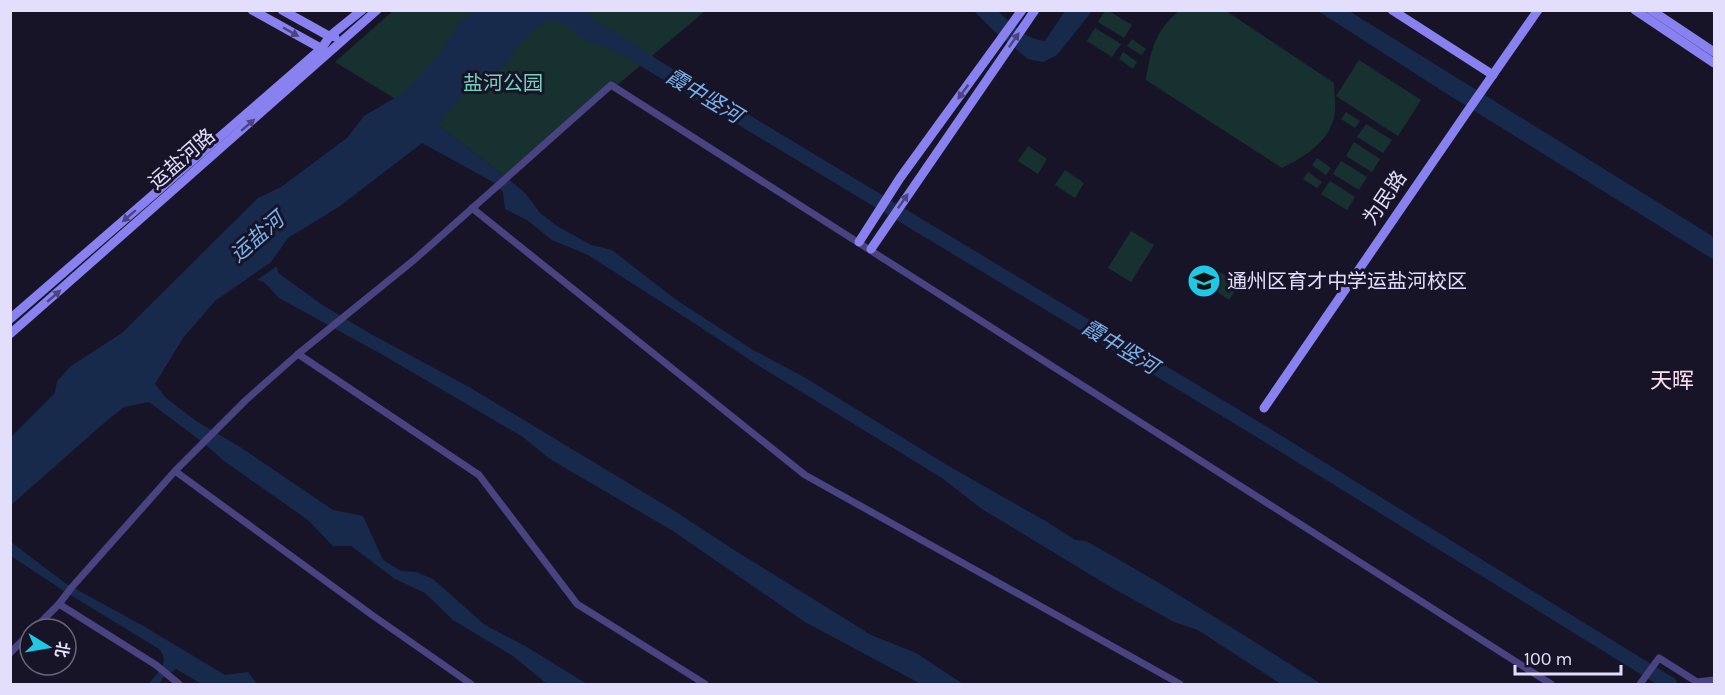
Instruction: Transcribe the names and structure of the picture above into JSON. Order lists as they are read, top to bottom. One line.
{"streets":{"street":["运盐河路","为民路"]},"districts":["天晖"],"water":["霞中竖河","运盐河"],"parks":["盐河公园"],"places":{"school or university":["通州区育才中学运盐河校区"]},"scale_bar":"100 m","north":"right"}
